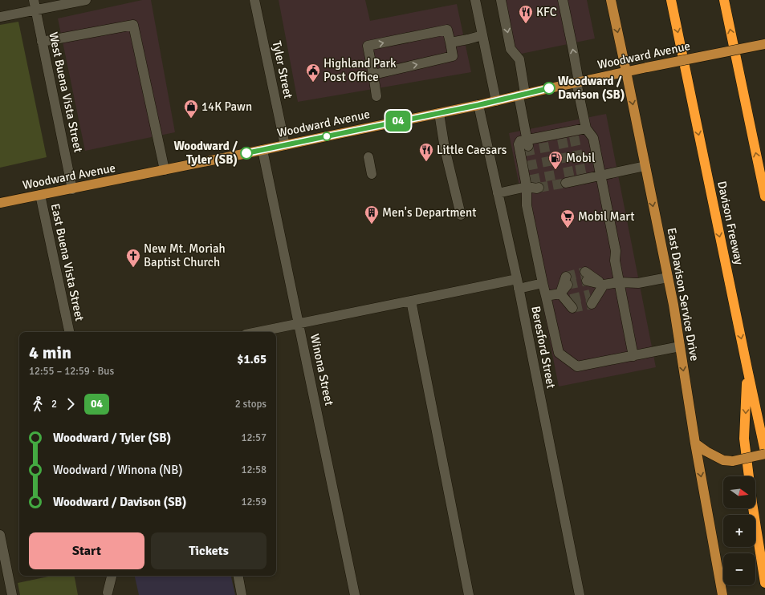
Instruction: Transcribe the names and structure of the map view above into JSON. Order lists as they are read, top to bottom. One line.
{"streets":{"highway":["Davison Freeway"],"main road":["Woodward Avenue","East Davison Service Drive"],"street":["Tyler Street","West Buena Vista Street","East Buena Vista Street","Beresford Street","Winona Street"]},"crossings":[["Woodward Avenue","Tyler Street"],["Woodward Avenue","West Buena Vista Street"],["Woodward Avenue","East Buena Vista Street"],["Woodward Avenue","East Davison Service Drive"],["Woodward Avenue","Beresford Street"],["Woodward Avenue","Winona Street"]],"one_way":["East Davison Service Drive"],"places":{"restaurant":["KFC","Little Caesars"],"public building":["Highland Park Post Office"],"other":["Woodward / Davison (SB)","Woodward / Tyler (SB)"],"shop":["14K Pawn"],"fuel station":["Mobil"],"building":["Men's Department"],"supermarket":["Mobil Mart"],"church":["New Mt. Moriah Baptist Church"]},"lines":["bus line 04"],"north":"right","page":{"on_map":"04","heading":["4 min","12:55 – 12:59 · Bus","$1.65"],"legs":["2","04","2 stops"],"list":[{"name":"Woodward / Tyler (SB)","value":"12:57"},{"name":"Woodward / Winona (NB)","value":"12:58"},{"name":"Woodward / Davison (SB)","value":"12:59"}],"map_buttons":["+","−"],"buttons":["Start","Tickets"]}}
